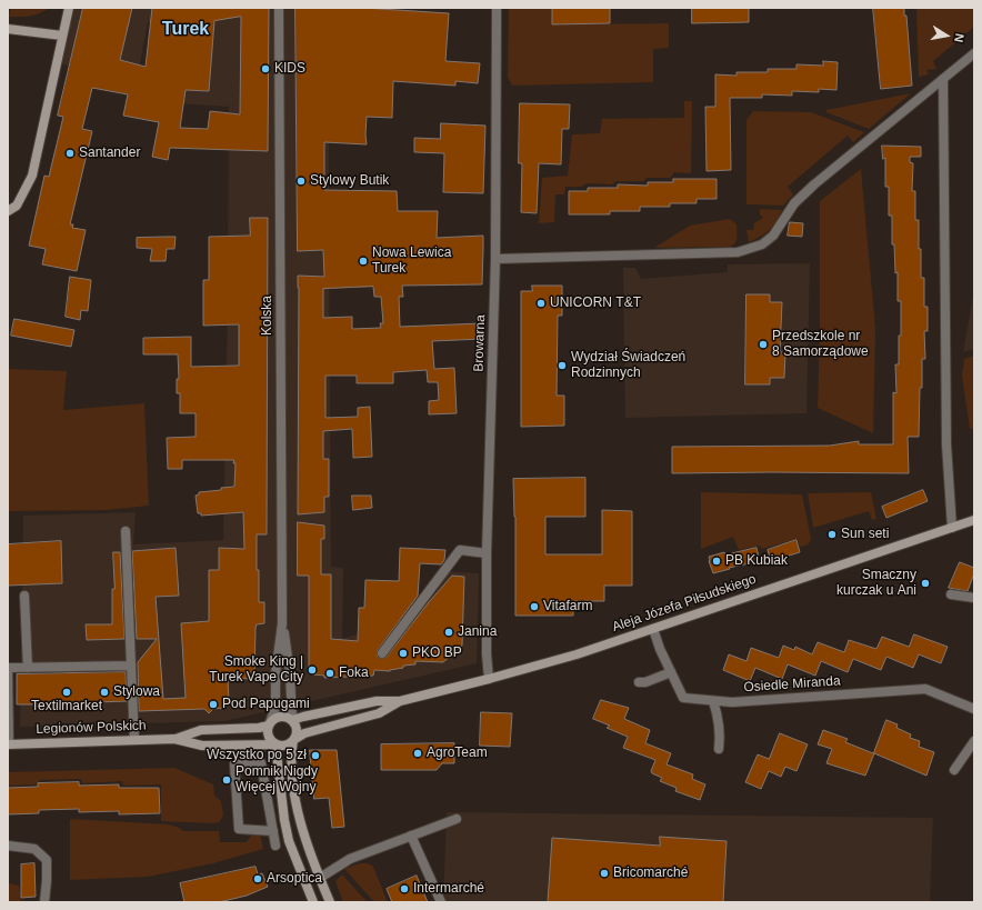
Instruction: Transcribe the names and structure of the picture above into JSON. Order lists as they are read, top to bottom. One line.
{"streets":{"street":["Kolska","Browarna","Aleja Józefa Piłsudskiego","Osiedle Miranda","Legionów Polskich"]},"crossings":[["Kolska","Aleja Józefa Piłsudskiego"],["Kolska","Legionów Polskich"],["Browarna","Aleja Józefa Piłsudskiego"],["Aleja Józefa Piłsudskiego","Osiedle Miranda"],["Aleja Józefa Piłsudskiego","Legionów Polskich"]],"districts":["Turek"],"places":["KIDS","Santander","Stylowy Butik","Nowa Lewica Turek","UNICORN T&T","Przedszkole nr 8 Samorządowe","Wydział Świadczeń Rodzinnych","Sun seti","PB Kubiak","Smaczny kurczak u Ani","Vitafarm","Janina","PKO BP","Smoke King | Turek Vape City","Foka","Textilmarket","Stylowa","Pod Papugami","AgroTeam","Wszystko po 5 zł","Pomnik Nigdy Więcej Wojny","Bricomarché","Arsoptica","Intermarché"],"north":"right"}
